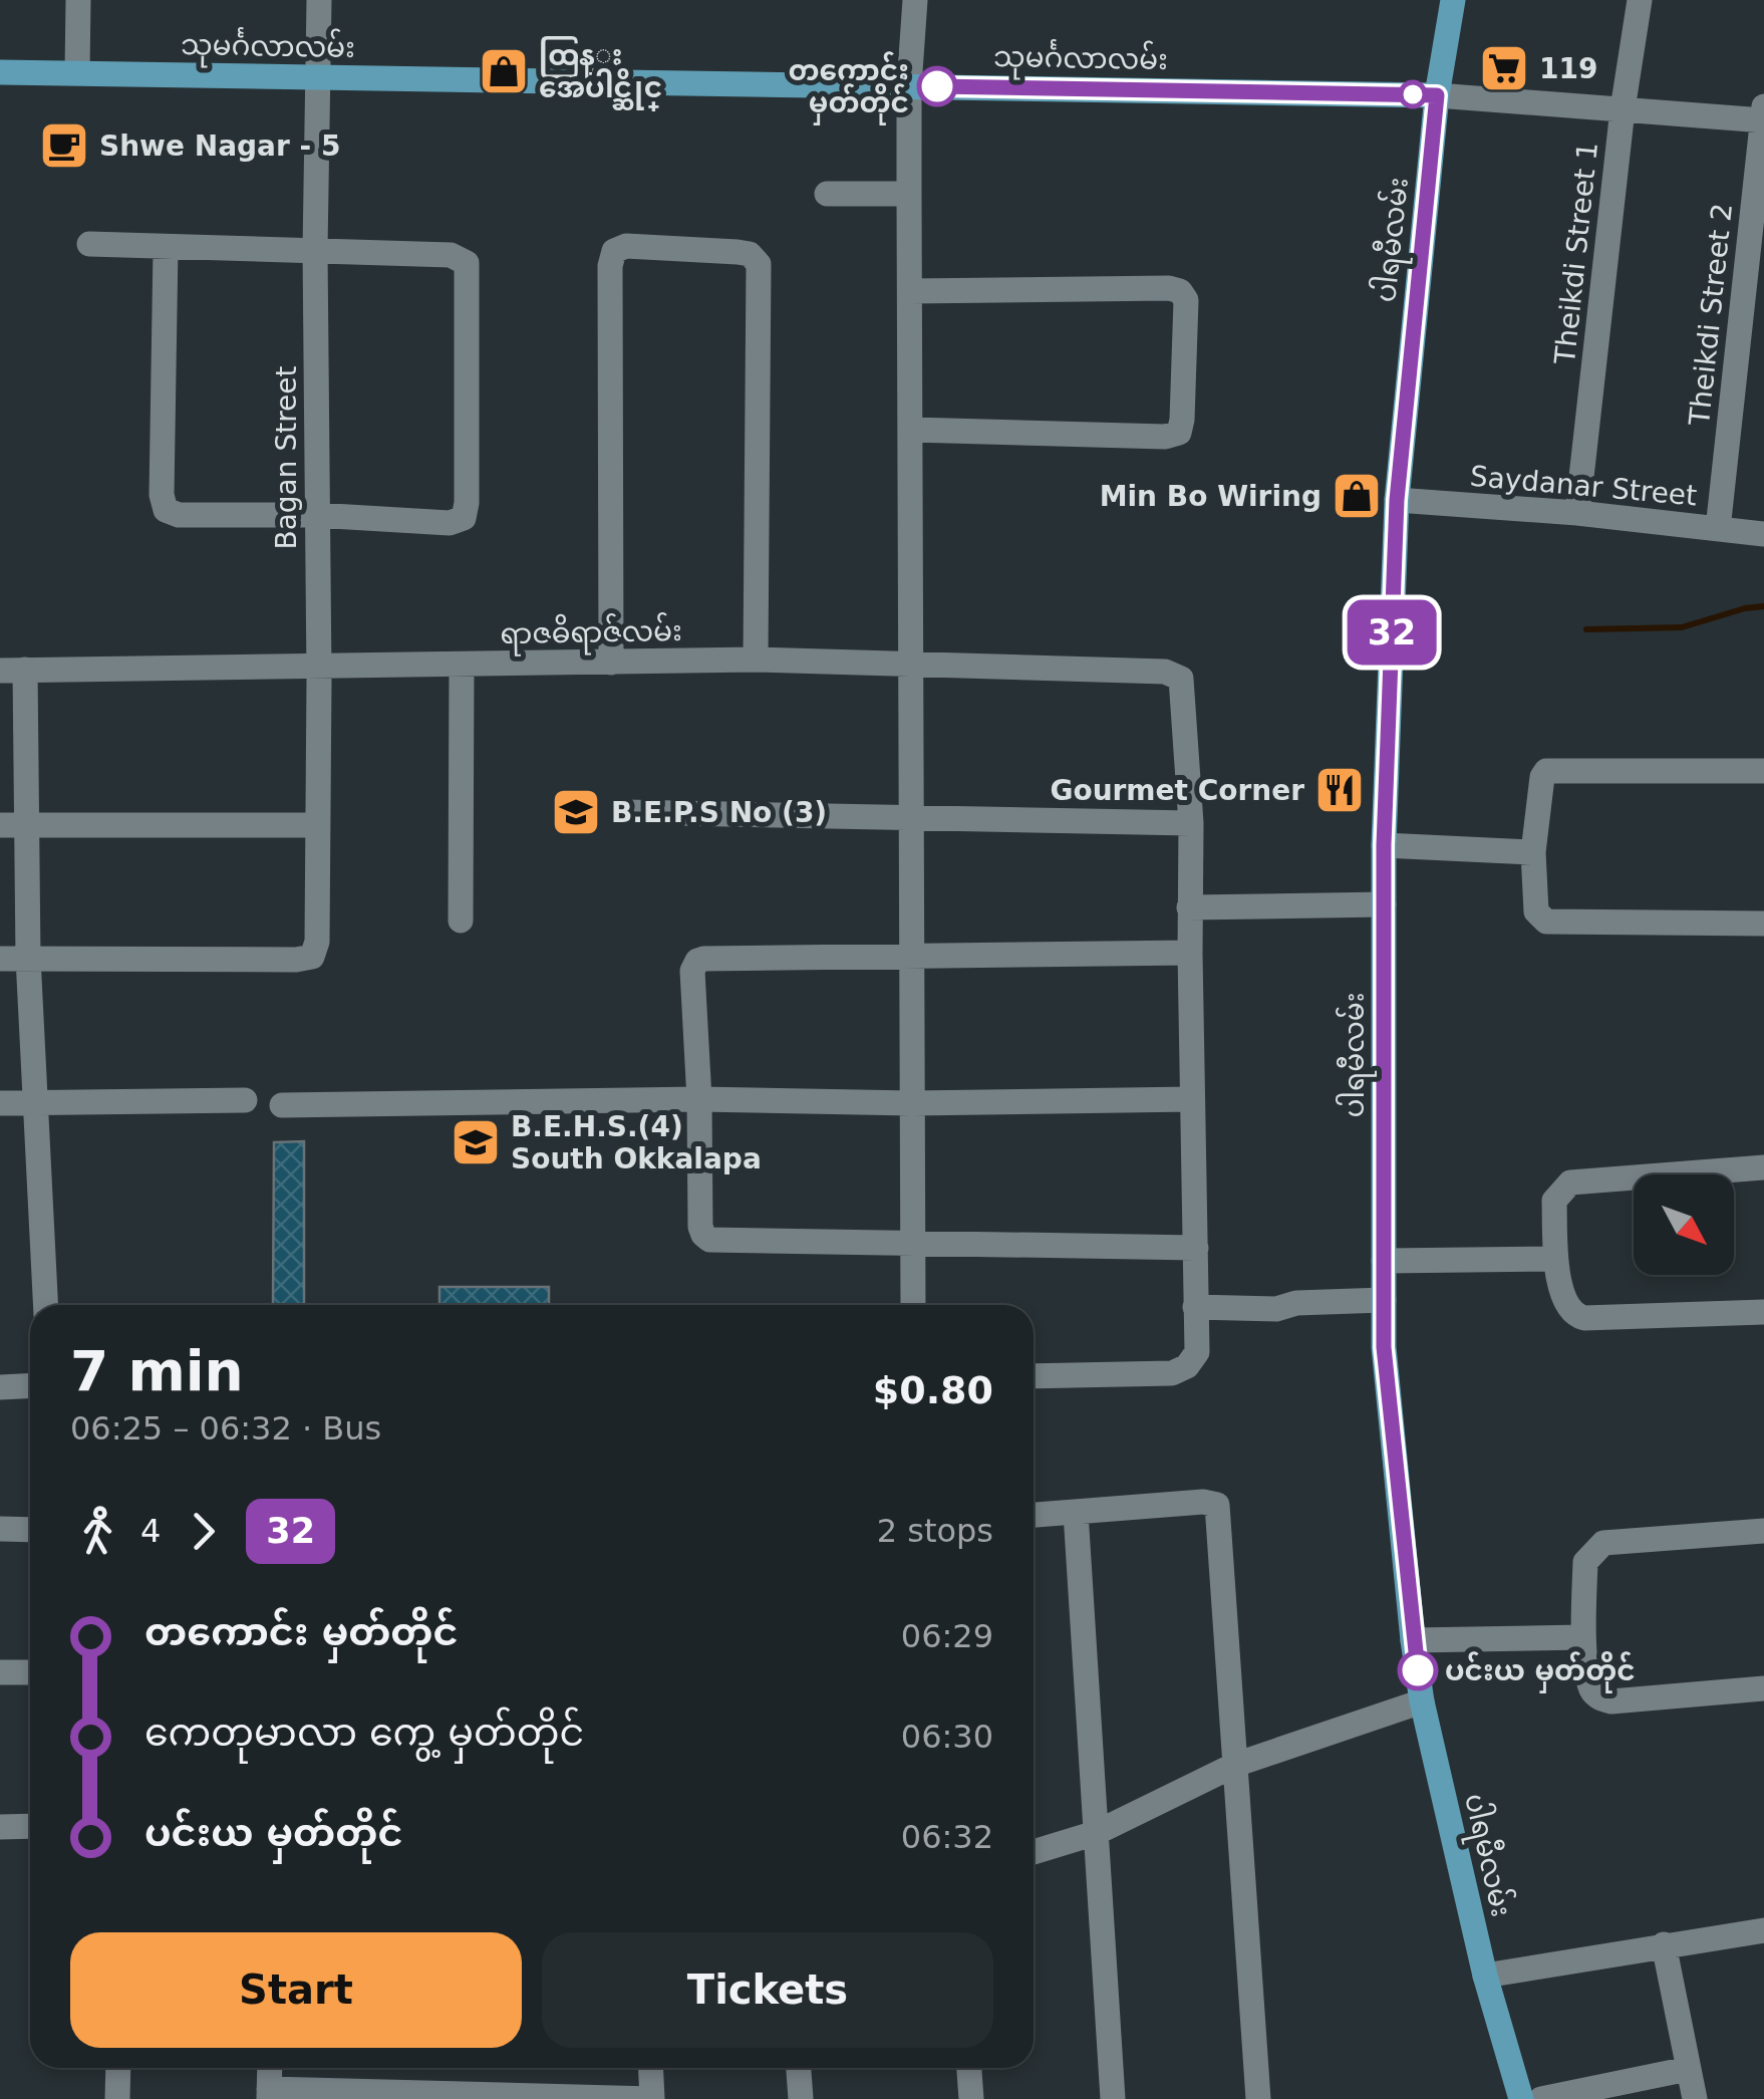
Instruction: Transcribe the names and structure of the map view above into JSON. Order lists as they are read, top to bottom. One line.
{"streets":{"main road":["သုမင်္ဂလာလမ်း","ပါရမီလမ်း"],"street":["Theikdi Street 1","Theikdi Street 2","Bagan Street","Saydanar Street","ရာဇဓိရာဇ်လမ်း"]},"crossings":[["သုမင်္ဂလာလမ်း","ပါရမီလမ်း"],["သုမင်္ဂလာလမ်း","Bagan Street"],["ပါရမီလမ်း","Saydanar Street"],["Theikdi Street 1","Saydanar Street"],["Theikdi Street 2","Saydanar Street"],["Bagan Street","ရာဇဓိရာဇ်လမ်း"]],"places":{"supermarket":["119"],"shop":["ထြန္း အေပါင္ဆိုင္","Min Bo Wiring"],"other":["တကောင်း မှတ်တိုင်","ပင်းယ မှတ်တိုင်"],"cafe":["Shwe Nagar - 5"],"restaurant":["Gourmet Corner"],"school or university":["B.E.P.S No (3)","B.E.H.S.(4) South Okkalapa"]},"lines":["bus line 32"],"north":"bottom right","page":{"on_map":"32","heading":["7 min","06:25 – 06:32 · Bus","$0.80"],"legs":["4","32","2 stops"],"list":[{"name":"တကောင်း မှတ်တိုင်","value":"06:29"},{"name":"ကေတုမာလာ ကွေ့ မှတ်တိုင်","value":"06:30"},{"name":"ပင်းယ မှတ်တိုင်","value":"06:32"}],"buttons":["Start","Tickets"]}}
